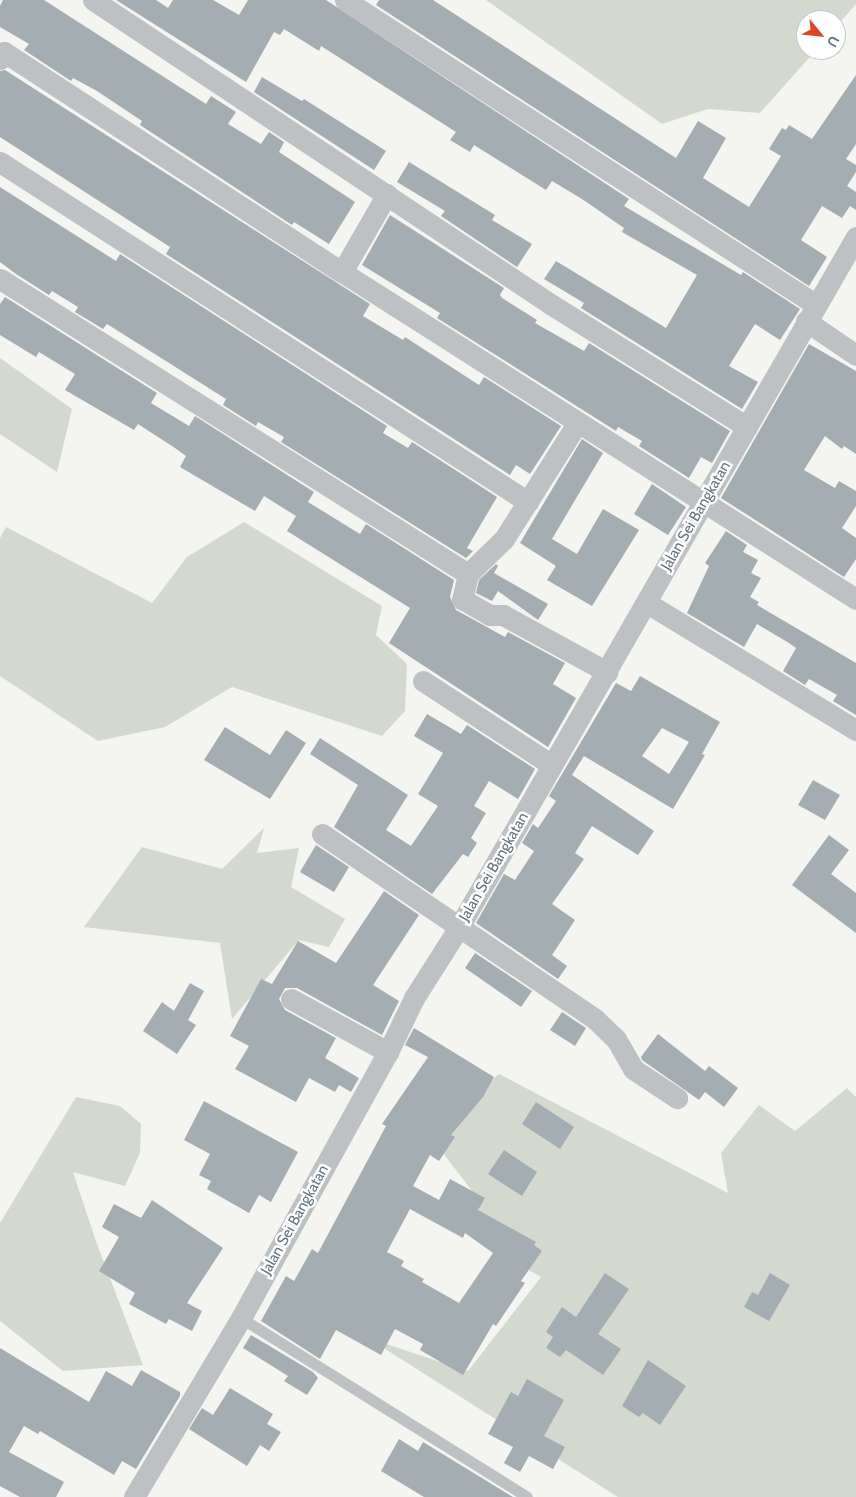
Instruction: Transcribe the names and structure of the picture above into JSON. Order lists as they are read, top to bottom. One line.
{"streets":{"street":["Jalan Sei Bangkatan"]},"north":"bottom right"}
